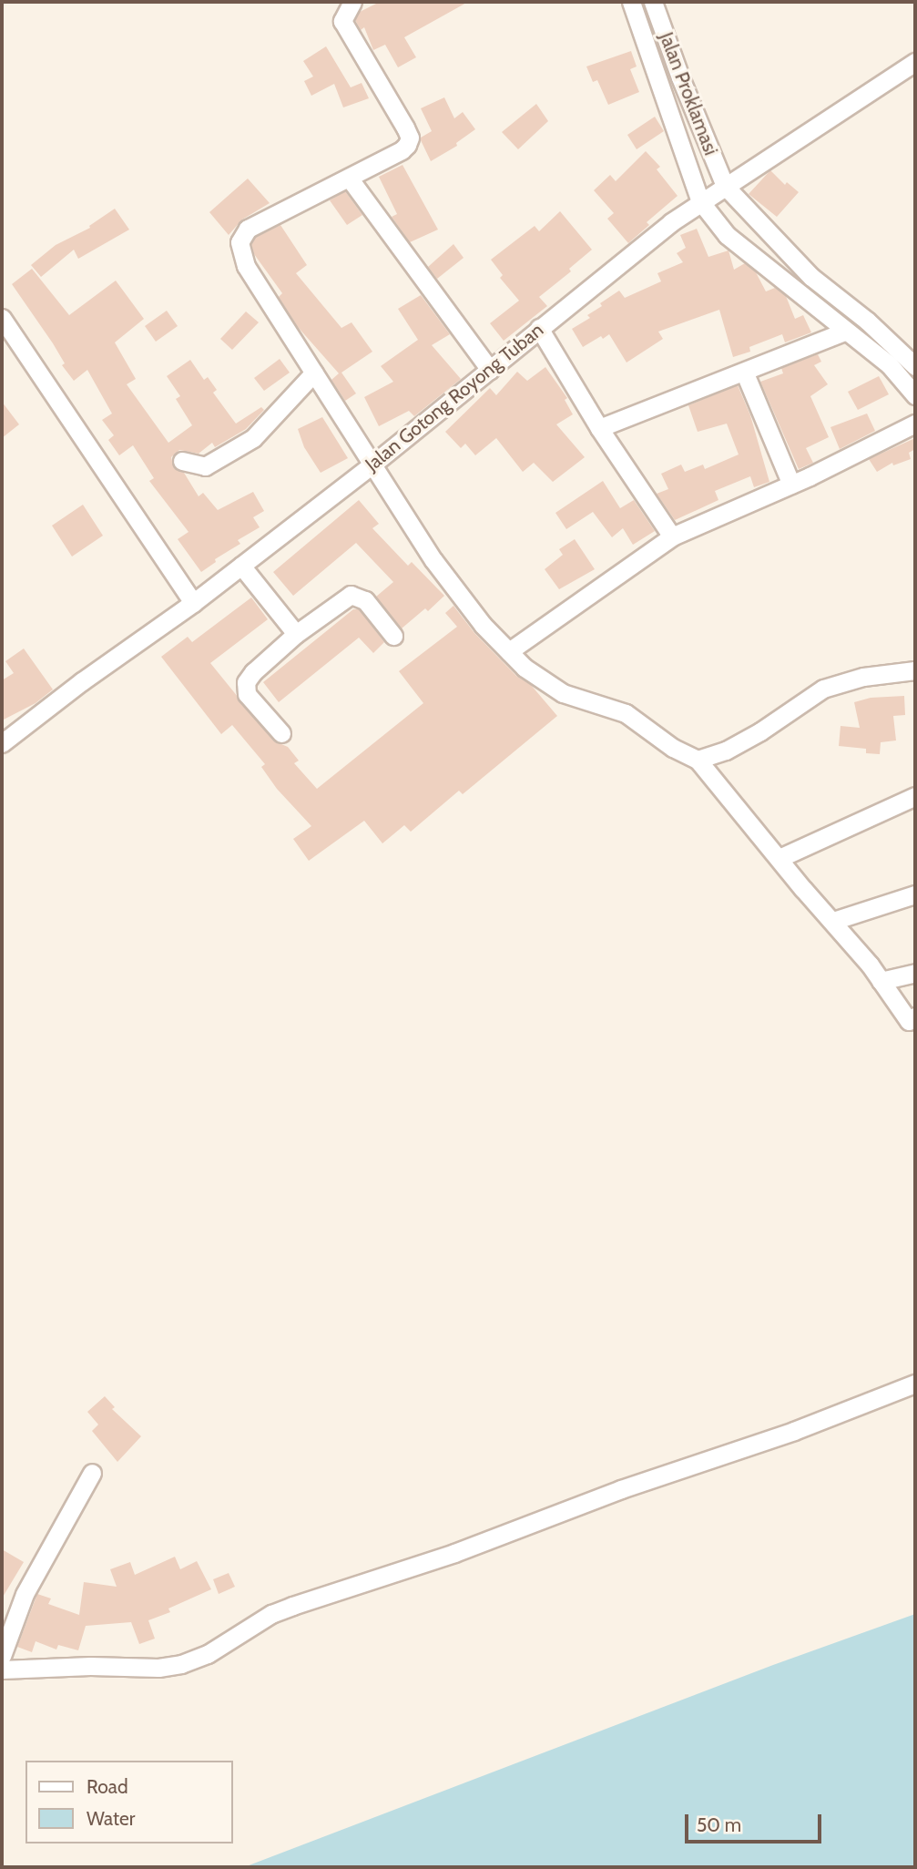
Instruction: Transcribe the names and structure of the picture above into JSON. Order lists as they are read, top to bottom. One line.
{"streets":{"street":["Jalan Proklamasi","Jalan Gotong Royong Tuban"]},"crossings":[["Jalan Proklamasi","Jalan Gotong Royong Tuban"]],"legend":["Road","Water"],"scale_bar":"50 m"}
